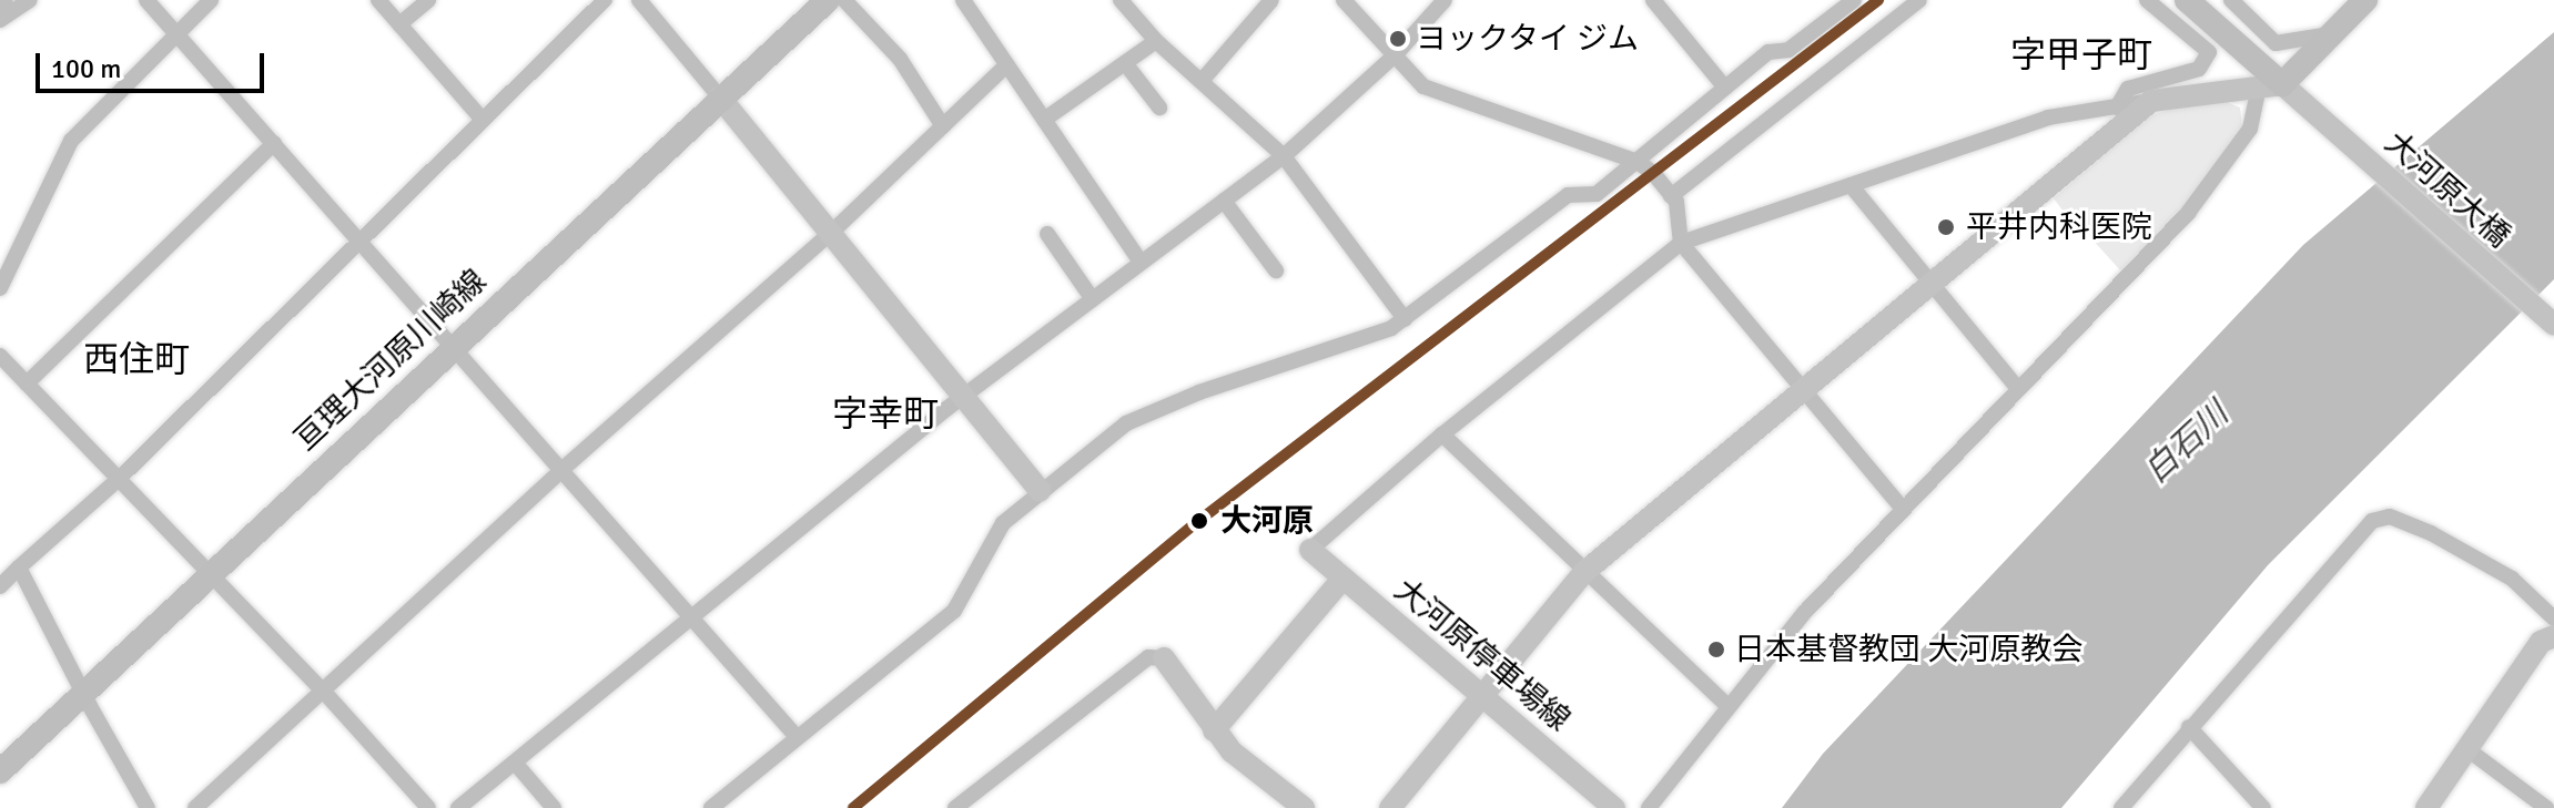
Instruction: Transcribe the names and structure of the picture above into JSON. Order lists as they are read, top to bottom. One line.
{"streets":{"main road":["亘理大河原川崎線"],"street":["大河原大橋","大河原停車場線"]},"districts":["字甲子町","西住町","字幸町"],"water":["白石川"],"places":["ヨックタイ ジム","平井内科医院","大河原","日本基督教団 大河原教会"],"scale_bar":"100 m"}
